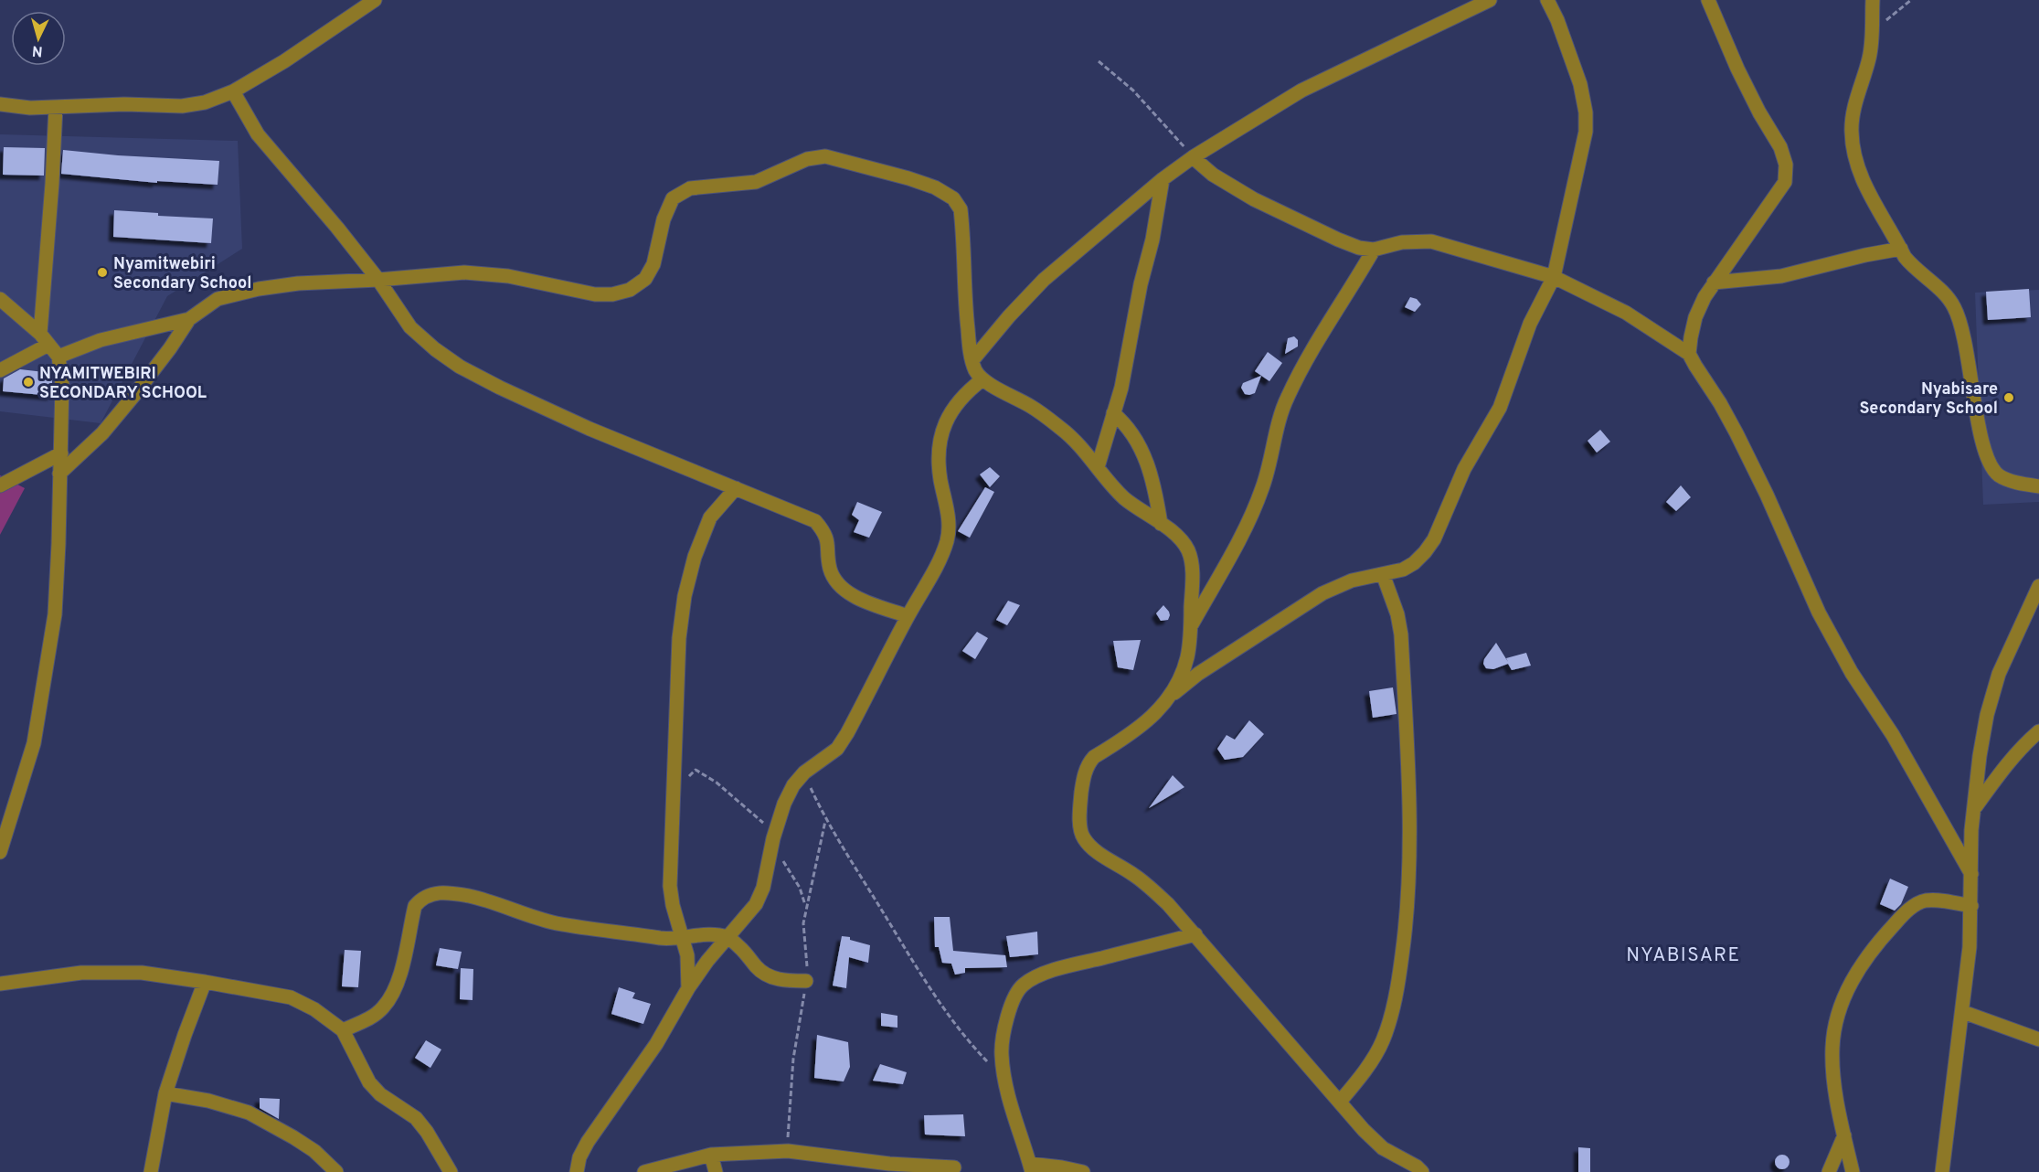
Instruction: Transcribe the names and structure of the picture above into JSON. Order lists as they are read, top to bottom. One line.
{"districts":["NYABISARE"],"places":["Nyamitwebiri Secondary School","NYAMITWEBIRI SECONDARY SCHOOL","Nyabisare Secondary School"],"north":"bottom"}
